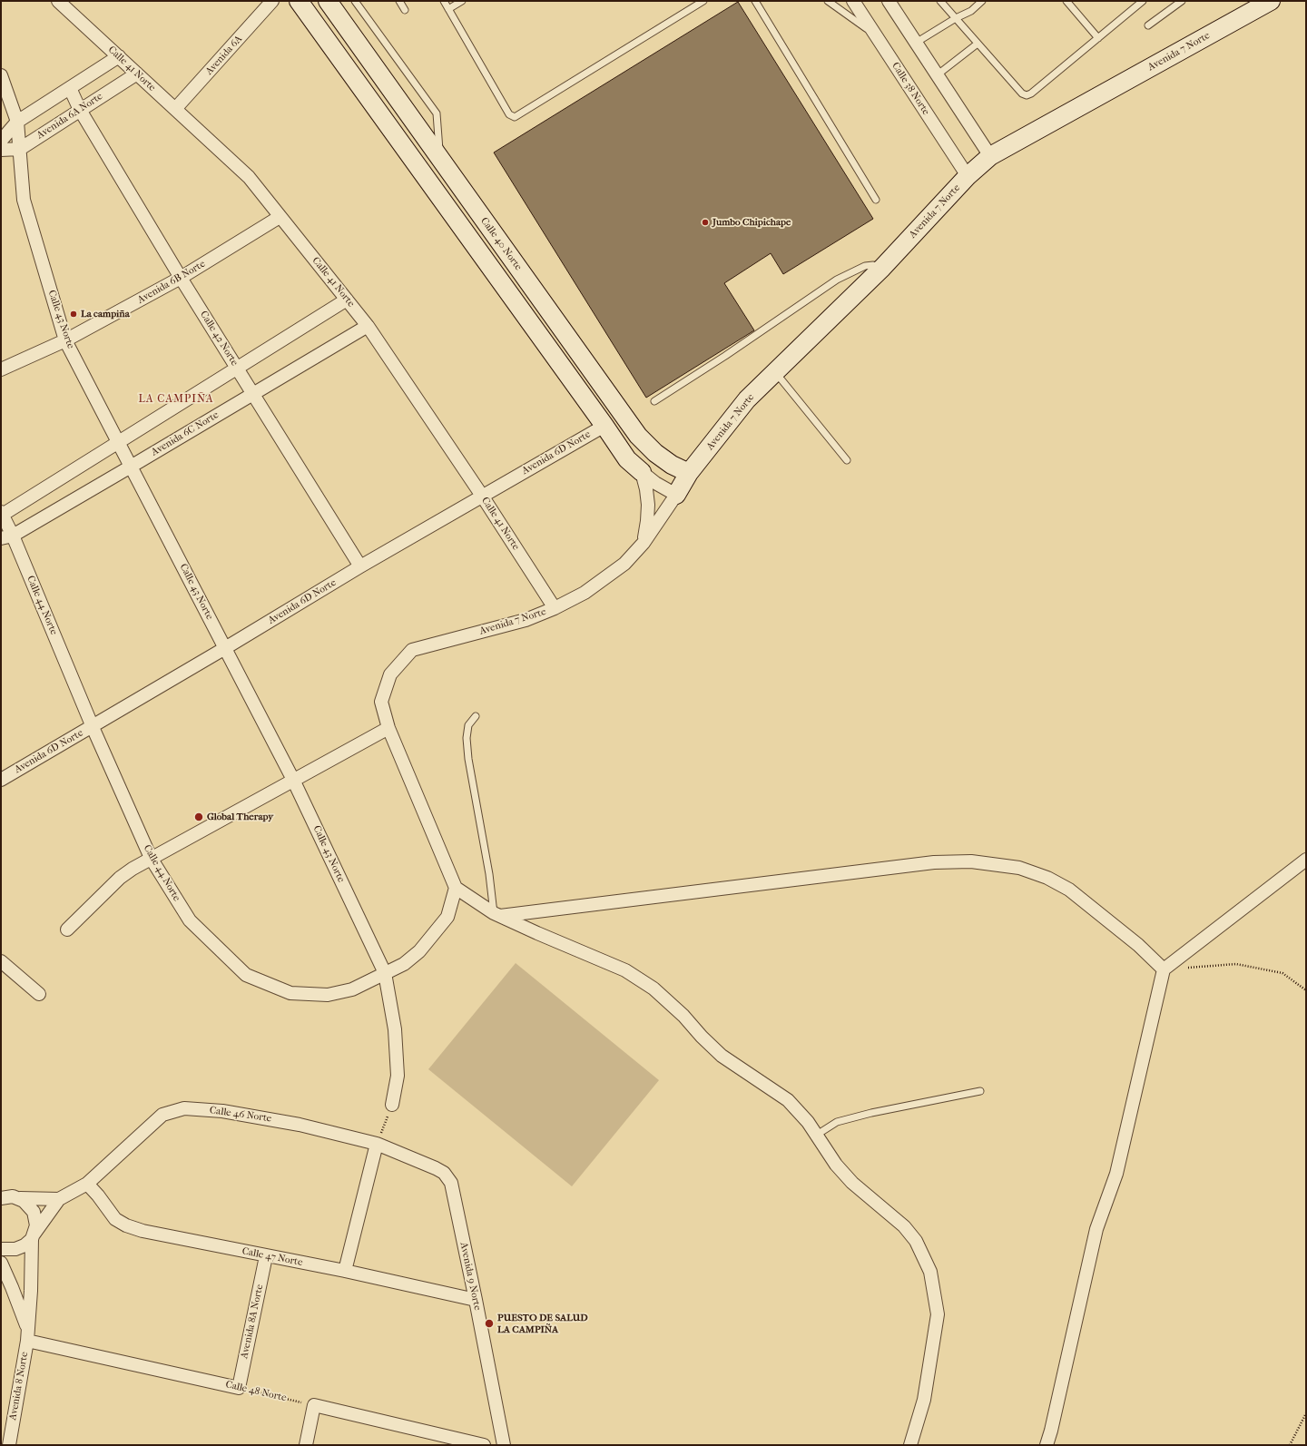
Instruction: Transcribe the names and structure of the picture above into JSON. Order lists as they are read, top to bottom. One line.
{"streets":{"street":["Avenida 7 Norte","Avenida 6A","Calle 41 Norte","Calle 38 Norte","Avenida 6A Norte","Calle 40 Norte","Avenida 6B Norte","Calle 43 Norte","Calle 42 Norte","Avenida 6C Norte","Avenida 6D Norte","Calle 44 Norte","Calle 46 Norte","Calle 47 Norte","Avenida 9 Norte","Avenida 8A Norte","Avenida 8 Norte","Calle 48 Norte"]},"crossings":[["Avenida 7 Norte","Calle 41 Norte"],["Avenida 7 Norte","Calle 38 Norte"],["Avenida 7 Norte","Calle 40 Norte"],["Avenida 7 Norte","Calle 44 Norte"],["Avenida 6A","Calle 41 Norte"],["Calle 41 Norte","Avenida 6A Norte"],["Calle 41 Norte","Avenida 6B Norte"],["Calle 41 Norte","Avenida 6C Norte"],["Calle 41 Norte","Avenida 6D Norte"],["Avenida 6A Norte","Calle 43 Norte"],["Avenida 6A Norte","Calle 42 Norte"],["Avenida 6B Norte","Calle 43 Norte"],["Avenida 6B Norte","Calle 42 Norte"],["Calle 43 Norte","Avenida 6C Norte"],["Calle 43 Norte","Avenida 6D Norte"],["Calle 43 Norte","Calle 44 Norte"],["Calle 42 Norte","Avenida 6C Norte"],["Calle 42 Norte","Avenida 6D Norte"],["Avenida 6C Norte","Calle 44 Norte"],["Avenida 6D Norte","Calle 44 Norte"],["Calle 46 Norte","Calle 47 Norte"],["Calle 46 Norte","Avenida 9 Norte"],["Calle 46 Norte","Avenida 8 Norte"],["Calle 47 Norte","Avenida 9 Norte"],["Calle 47 Norte","Avenida 8A Norte"],["Avenida 8A Norte","Calle 48 Norte"],["Avenida 8 Norte","Calle 48 Norte"]],"districts":["LA CAMPIÑA"],"places":["Jumbo Chipichape","La campiña","Global Therapy","PUESTO DE SALUD LA CAMPIÑA"]}
